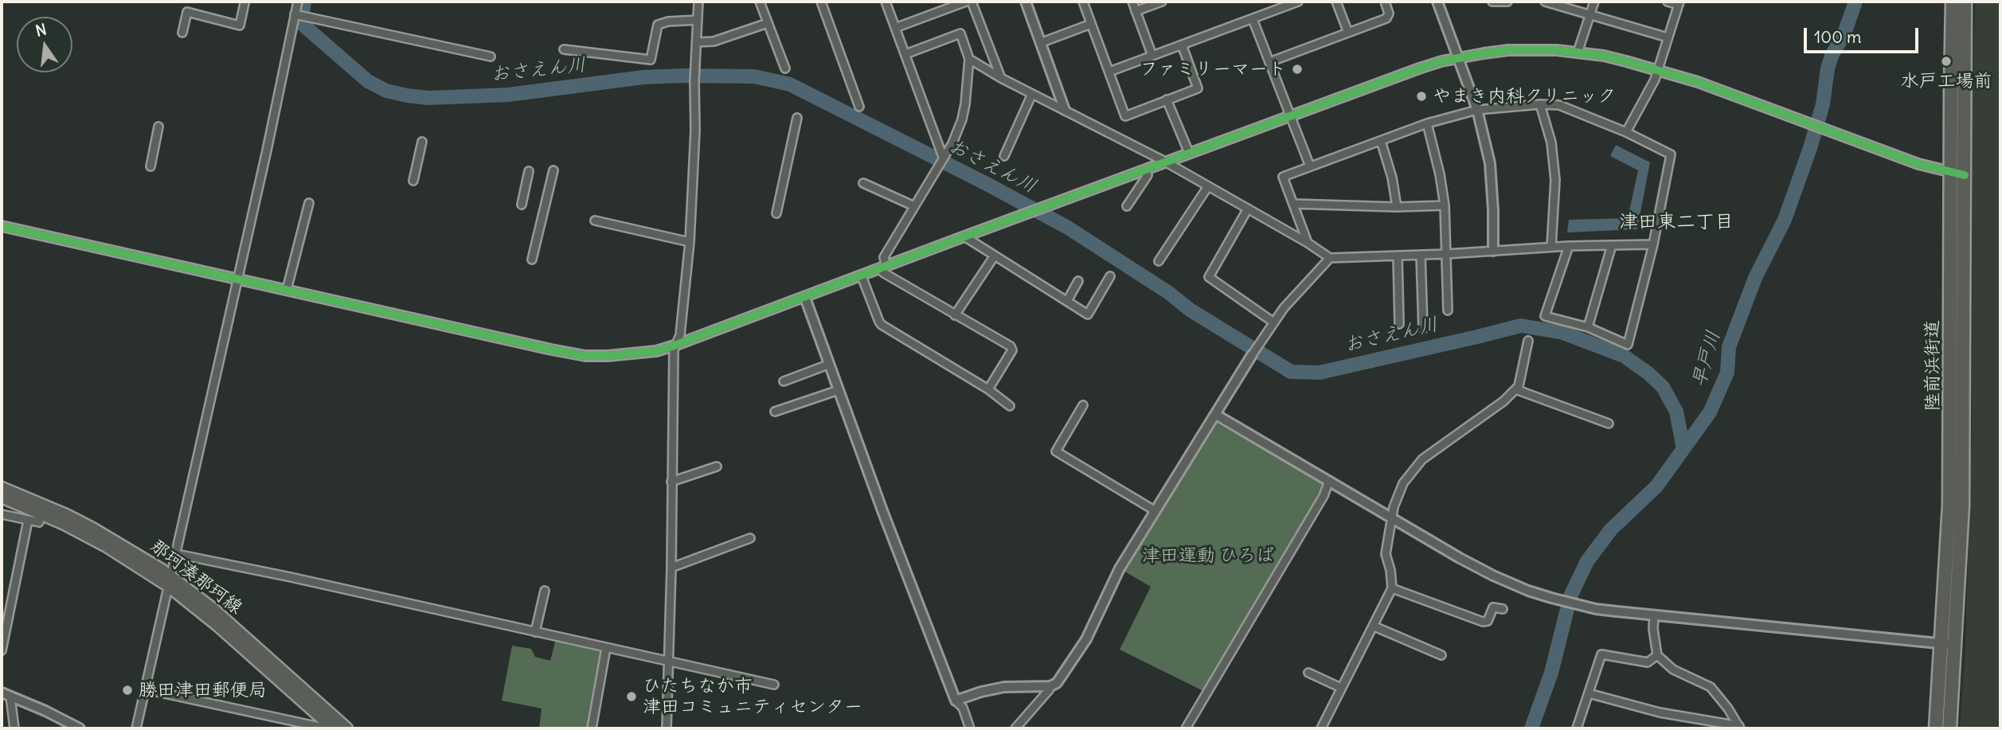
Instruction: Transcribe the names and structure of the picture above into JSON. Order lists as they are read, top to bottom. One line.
{"streets":{"highway":["陸前浜街道"],"main road":["那珂湊那珂線"]},"districts":["津田東二丁目"],"water":["おさえん川","早戸川"],"parks":["津田運動 ひろば"],"places":["水戸工場前","ファミリーマート","やまき内科クリニック","勝田津田郵便局","ひたちなか市 津田コミュニティセンター"],"scale_bar":"100 m","north":"top"}
